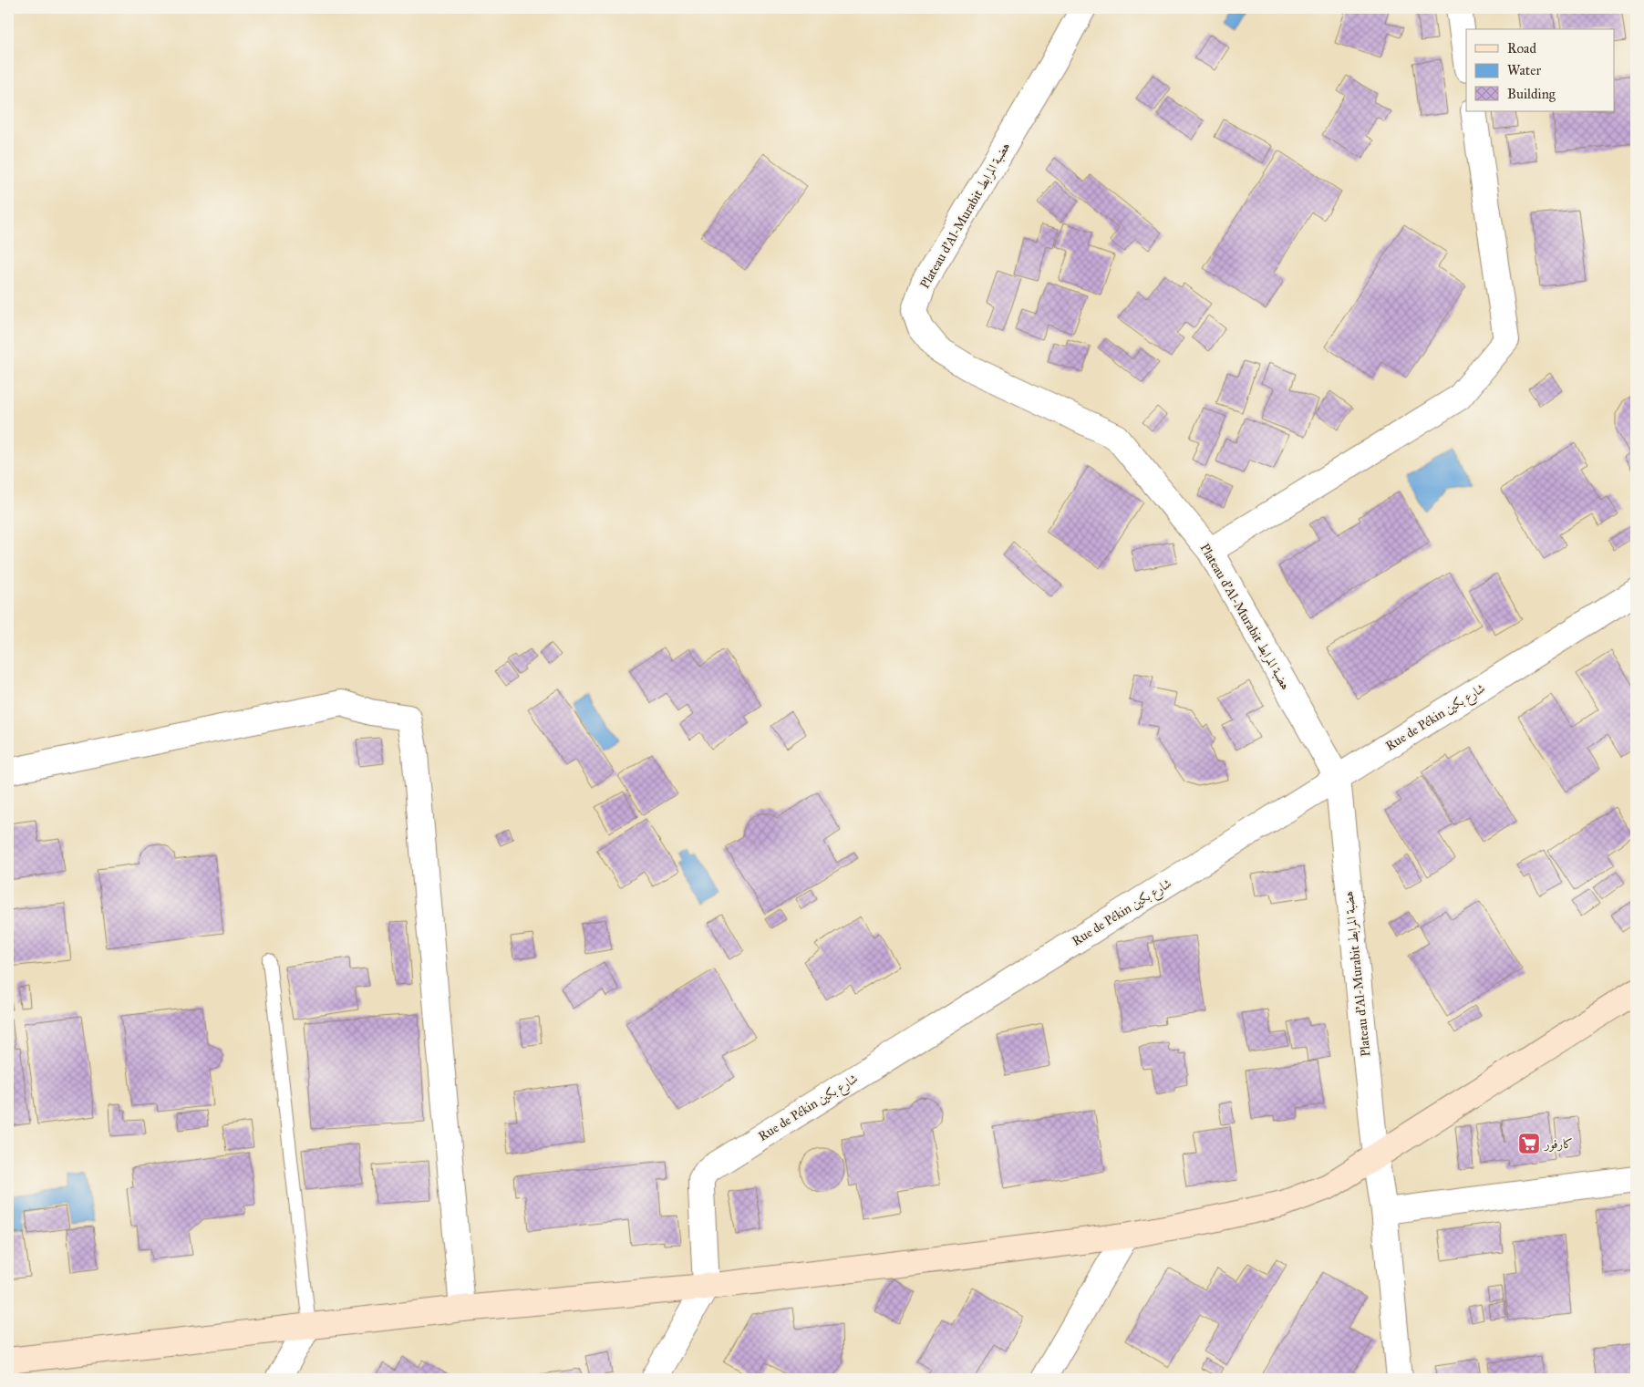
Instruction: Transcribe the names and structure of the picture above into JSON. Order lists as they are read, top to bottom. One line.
{"streets":{"street":["Plateau d'Al-Murabit هضبة المرابط","Rue de Pékin شارع بكين"]},"crossings":[["Plateau d'Al-Murabit هضبة المرابط","Rue de Pékin شارع بكين"]],"places":{"supermarket":["كارفور"]},"legend":["Road","Water","Building"]}
